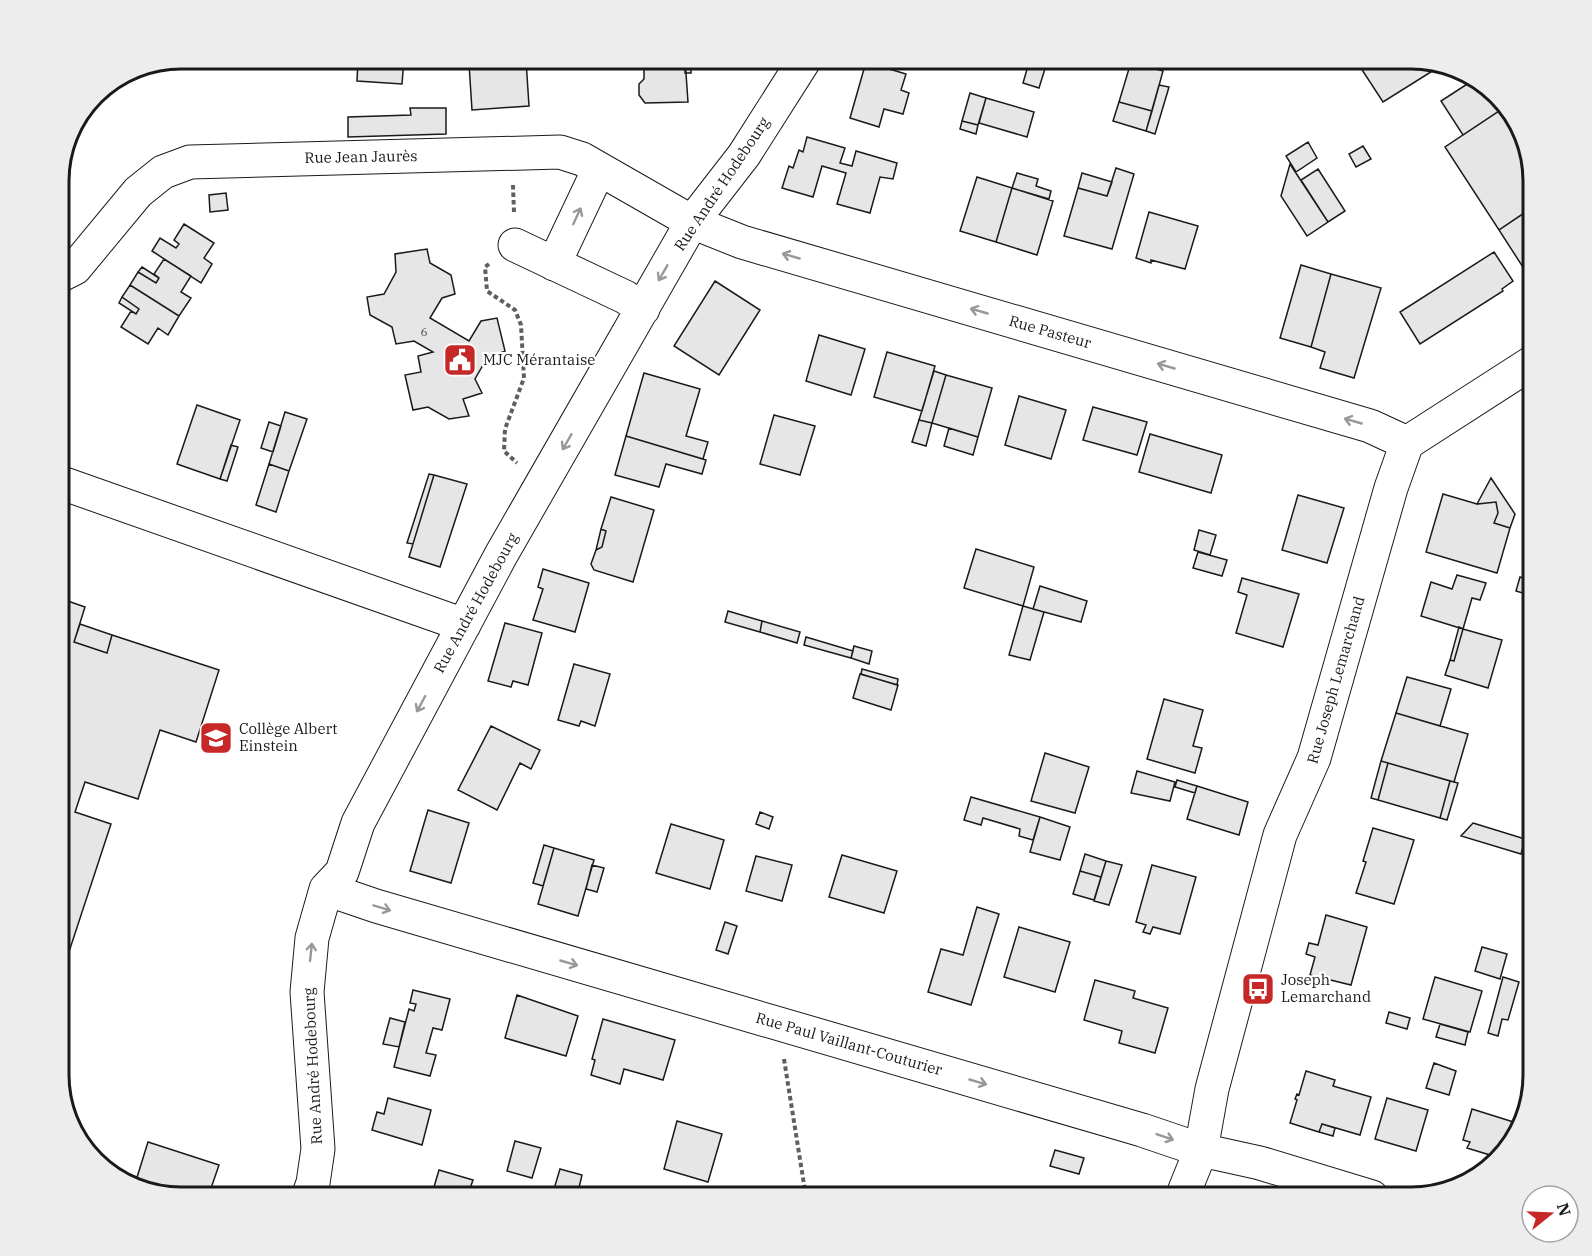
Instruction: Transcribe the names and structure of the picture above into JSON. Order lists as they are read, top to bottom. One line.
{"streets":{"street":["Rue Jean Jaurès","Rue André Hodebourg","Rue Pasteur","Rue Joseph Lemarchand","Rue Paul Vaillant-Couturier"]},"crossings":[["Rue Jean Jaurès","Rue André Hodebourg"],["Rue Jean Jaurès","Rue Pasteur"],["Rue André Hodebourg","Rue Pasteur"],["Rue André Hodebourg","Rue Paul Vaillant-Couturier"],["Rue Pasteur","Rue Joseph Lemarchand"],["Rue Joseph Lemarchand","Rue Paul Vaillant-Couturier"]],"one_way":["Rue Pasteur","Rue Paul Vaillant-Couturier"],"places":{"public building":["MJC Mérantaise"],"school or university":["Collège Albert Einstein"],"bus stop":["Joseph Lemarchand"]},"house_numbers":["6"],"north":"right"}
